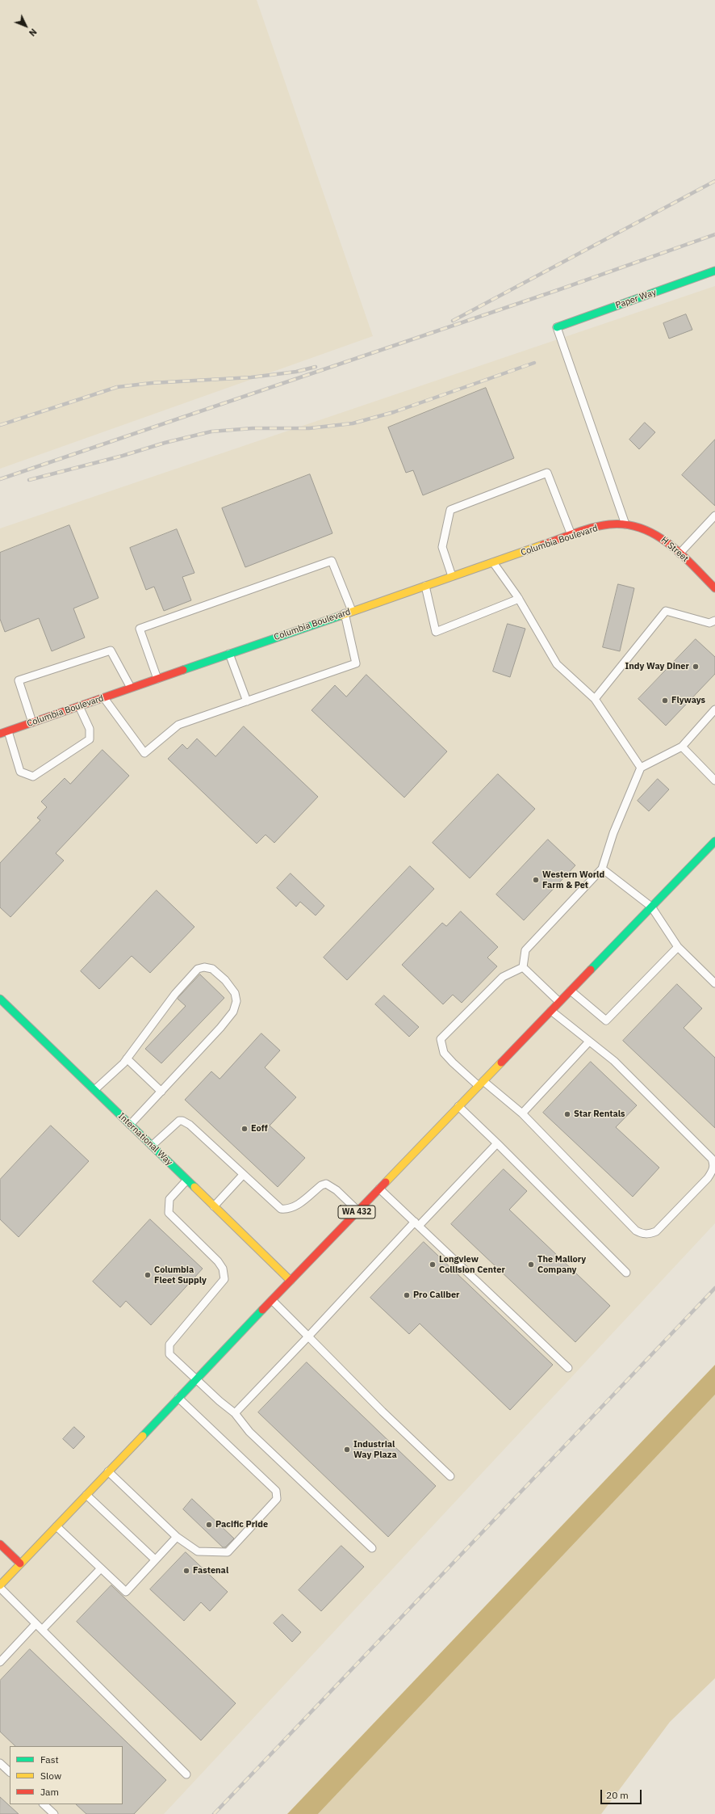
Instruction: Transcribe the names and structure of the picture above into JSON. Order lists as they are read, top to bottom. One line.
{"streets":{"main road":["Paper Way","Columbia Boulevard","H Street","International Way","WA 432"]},"crossings":[["Columbia Boulevard","H Street"],["International Way","WA 432"]],"places":["Indy Way Diner","Flyways","Western World Farm & Pet","Star Rentals","Eoff","Longview Collision Center","The Mallory Company","Columbia Fleet Supply","Pro Caliber","Industrial Way Plaza","Pacific Pride","Fastenal"],"legend":["Fast","Slow","Jam"],"scale_bar":"20 m","north":"bottom right"}
